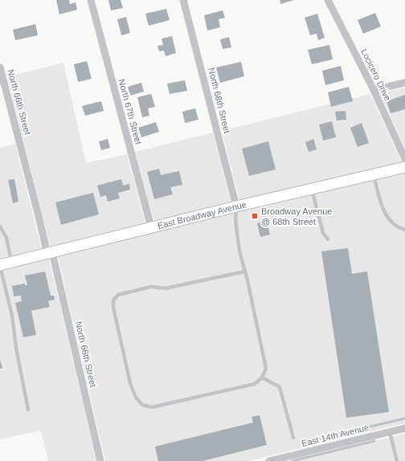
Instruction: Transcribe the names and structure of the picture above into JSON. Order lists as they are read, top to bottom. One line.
{"streets":{"main road":["East Broadway Avenue"],"street":["Locicero Drive","North 68th Street","North 66th Street","North 67th Street","East 14th Avenue"]},"crossings":[["North 68th Street","East Broadway Avenue"],["North 66th Street","East Broadway Avenue"],["North 67th Street","East Broadway Avenue"]],"places":{"transit":["Broadway Avenue @ 68th Street"]}}
